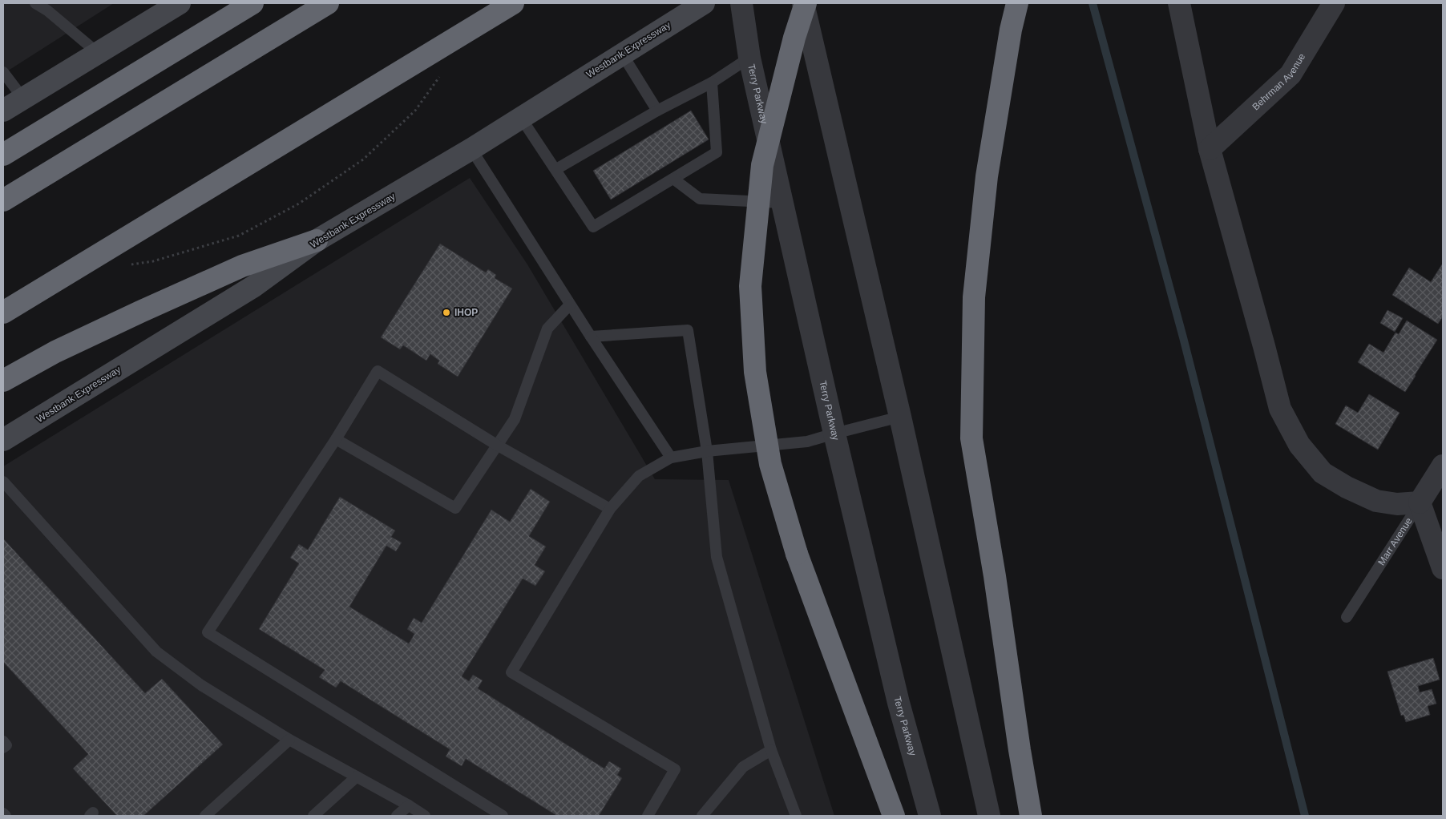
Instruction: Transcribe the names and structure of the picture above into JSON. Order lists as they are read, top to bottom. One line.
{"streets":{"main road":["Westbank Expressway"],"street":["Behrman Avenue","Terry Parkway","Marr Avenue"]},"places":["IHOP"]}
